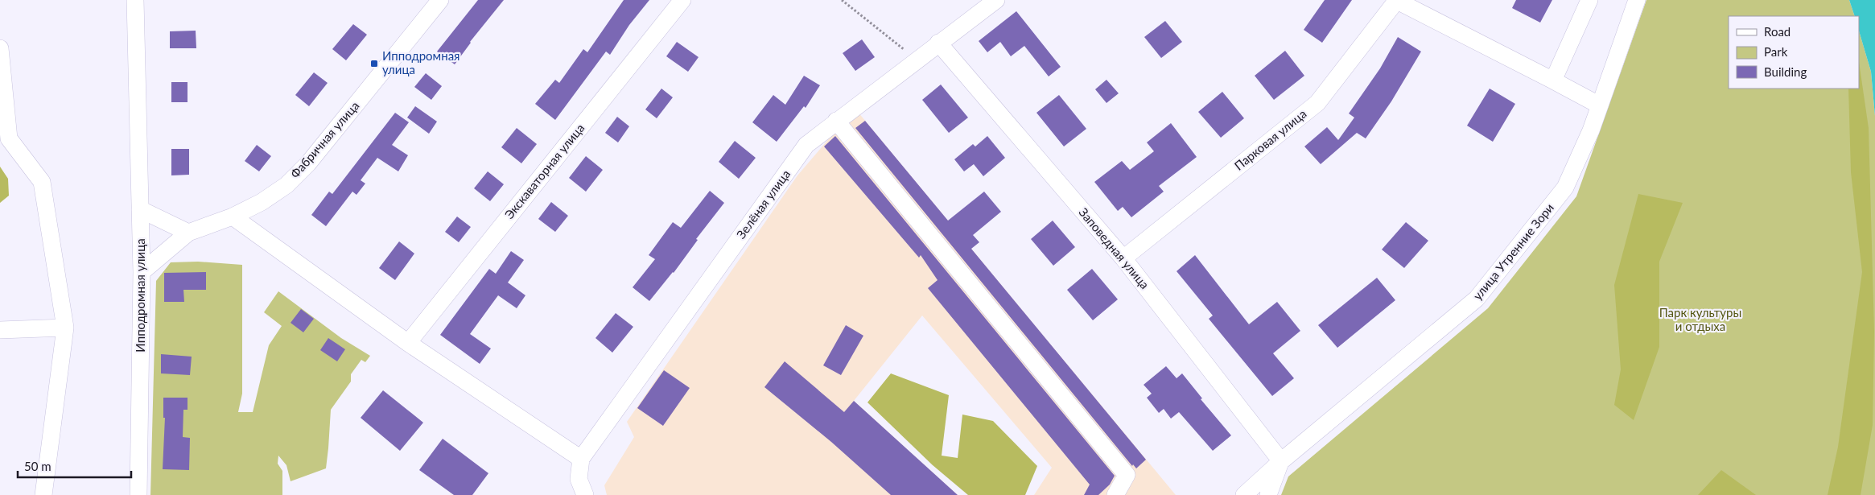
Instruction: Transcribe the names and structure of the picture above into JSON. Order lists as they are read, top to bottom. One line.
{"streets":{"street":["Фабричная улица","Парковая улица","Экскаваторная улица","Зелёная улица","Заповедная улица","улица Утренние Зори","Ипподромная улица"]},"crossings":[["Фабричная улица","Ипподромная улица"],["Парковая улица","Заповедная улица"],["Зелёная улица","Заповедная улица"],["Заповедная улица","улица Утренние Зори"]],"parks":["Парк культуры и отдыха"],"places":{"transit":["Ипподромная улица"]},"legend":["Road","Park","Building"],"scale_bar":"50 m"}
